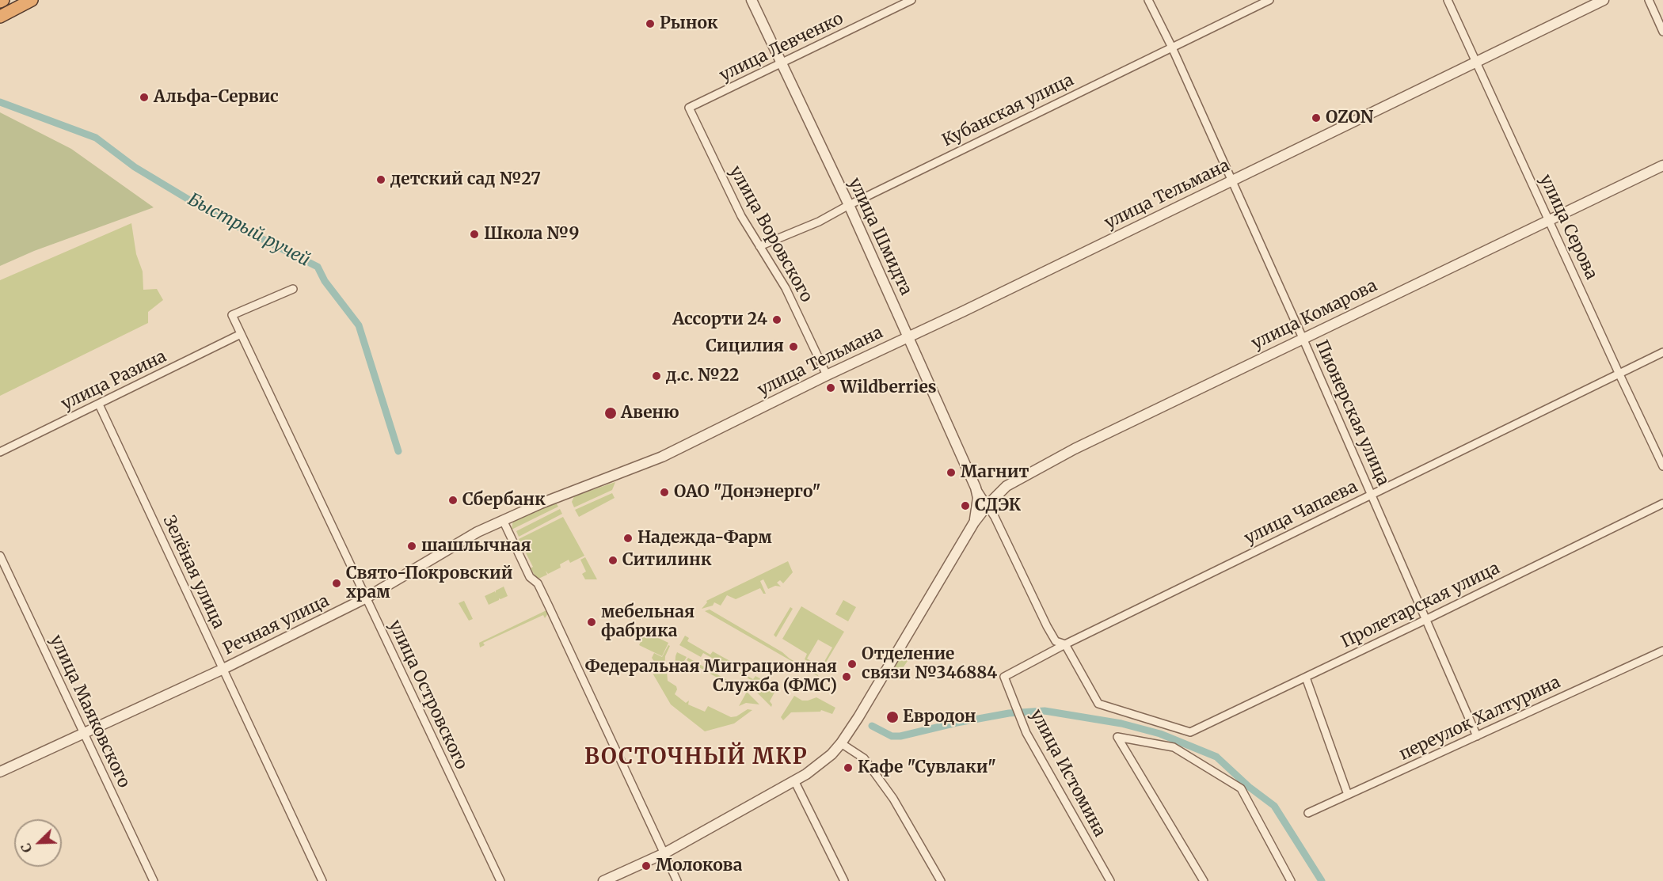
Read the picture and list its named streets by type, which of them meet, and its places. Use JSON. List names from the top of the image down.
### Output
{
  "streets": {
    "street": [
      "улица Левченко",
      "Кубанская улица",
      "улица Тельмана",
      "улица Серова",
      "улица Воровского",
      "улица Шмидта",
      "улица Комарова",
      "улица Разина",
      "Пионерская улица",
      "улица Чапаева",
      "Зелёная улица",
      "Пролетарская улица",
      "Речная улица",
      "улица Островского",
      "улица Маяковского",
      "переулок Халтурина",
      "улица Истомина"
    ]
  },
  "crossings": [
    ["улица Левченко", "улица Воровского"],
    ["улица Левченко", "улица Шмидта"],
    ["Кубанская улица", "улица Воровского"],
    ["Кубанская улица", "улица Шмидта"],
    ["Кубанская улица", "Пионерская улица"],
    ["улица Тельмана", "улица Серова"],
    ["улица Тельмана", "улица Воровского"],
    ["улица Тельмана", "улица Шмидта"],
    ["улица Тельмана", "Пионерская улица"],
    ["улица Тельмана", "Речная улица"],
    ["улица Серова", "улица Комарова"],
    ["улица Серова", "улица Чапаева"],
    ["улица Шмидта", "улица Комарова"],
    ["улица Шмидта", "улица Чапаева"],
    ["улица Шмидта", "Пролетарская улица"],
    ["улица Комарова", "Пионерская улица"],
    ["улица Разина", "Зелёная улица"],
    ["улица Разина", "улица Островского"],
    ["Пионерская улица", "улица Чапаева"],
    ["Пионерская улица", "Пролетарская улица"],
    ["Пионерская улица", "переулок Халтурина"],
    ["улица Чапаева", "улица Истомина"],
    ["Зелёная улица", "Речная улица"],
    ["Речная улица", "улица Островского"],
    ["Речная улица", "улица Маяковского"]
  ],
  "districts": ["ВОСТОЧНЫЙ МКР"],
  "water": ["Быстрый ручей"],
  "places": [
    "Рынок",
    "Альфа-Сервис",
    "OZON",
    "детский сад №27",
    "Школа №9",
    "Ассорти 24",
    "Сицилия",
    "д.с. №22",
    "Wildberries",
    "Авеню",
    "Магнит",
    "ОАО \"Донэнерго\"",
    "Сбербанк",
    "СДЭК",
    "Надежда-Фарм",
    "шашлычная",
    "Ситилинк",
    "Свято-Покровский храм",
    "мебельная фабрика",
    "Отделение связи №346884",
    "Федеральная Миграционная Служба (ФМС)",
    "Евродон",
    "Кафе \"Сувлаки\"",
    "Молокова"
  ],
  "north": "bottom left"
}
